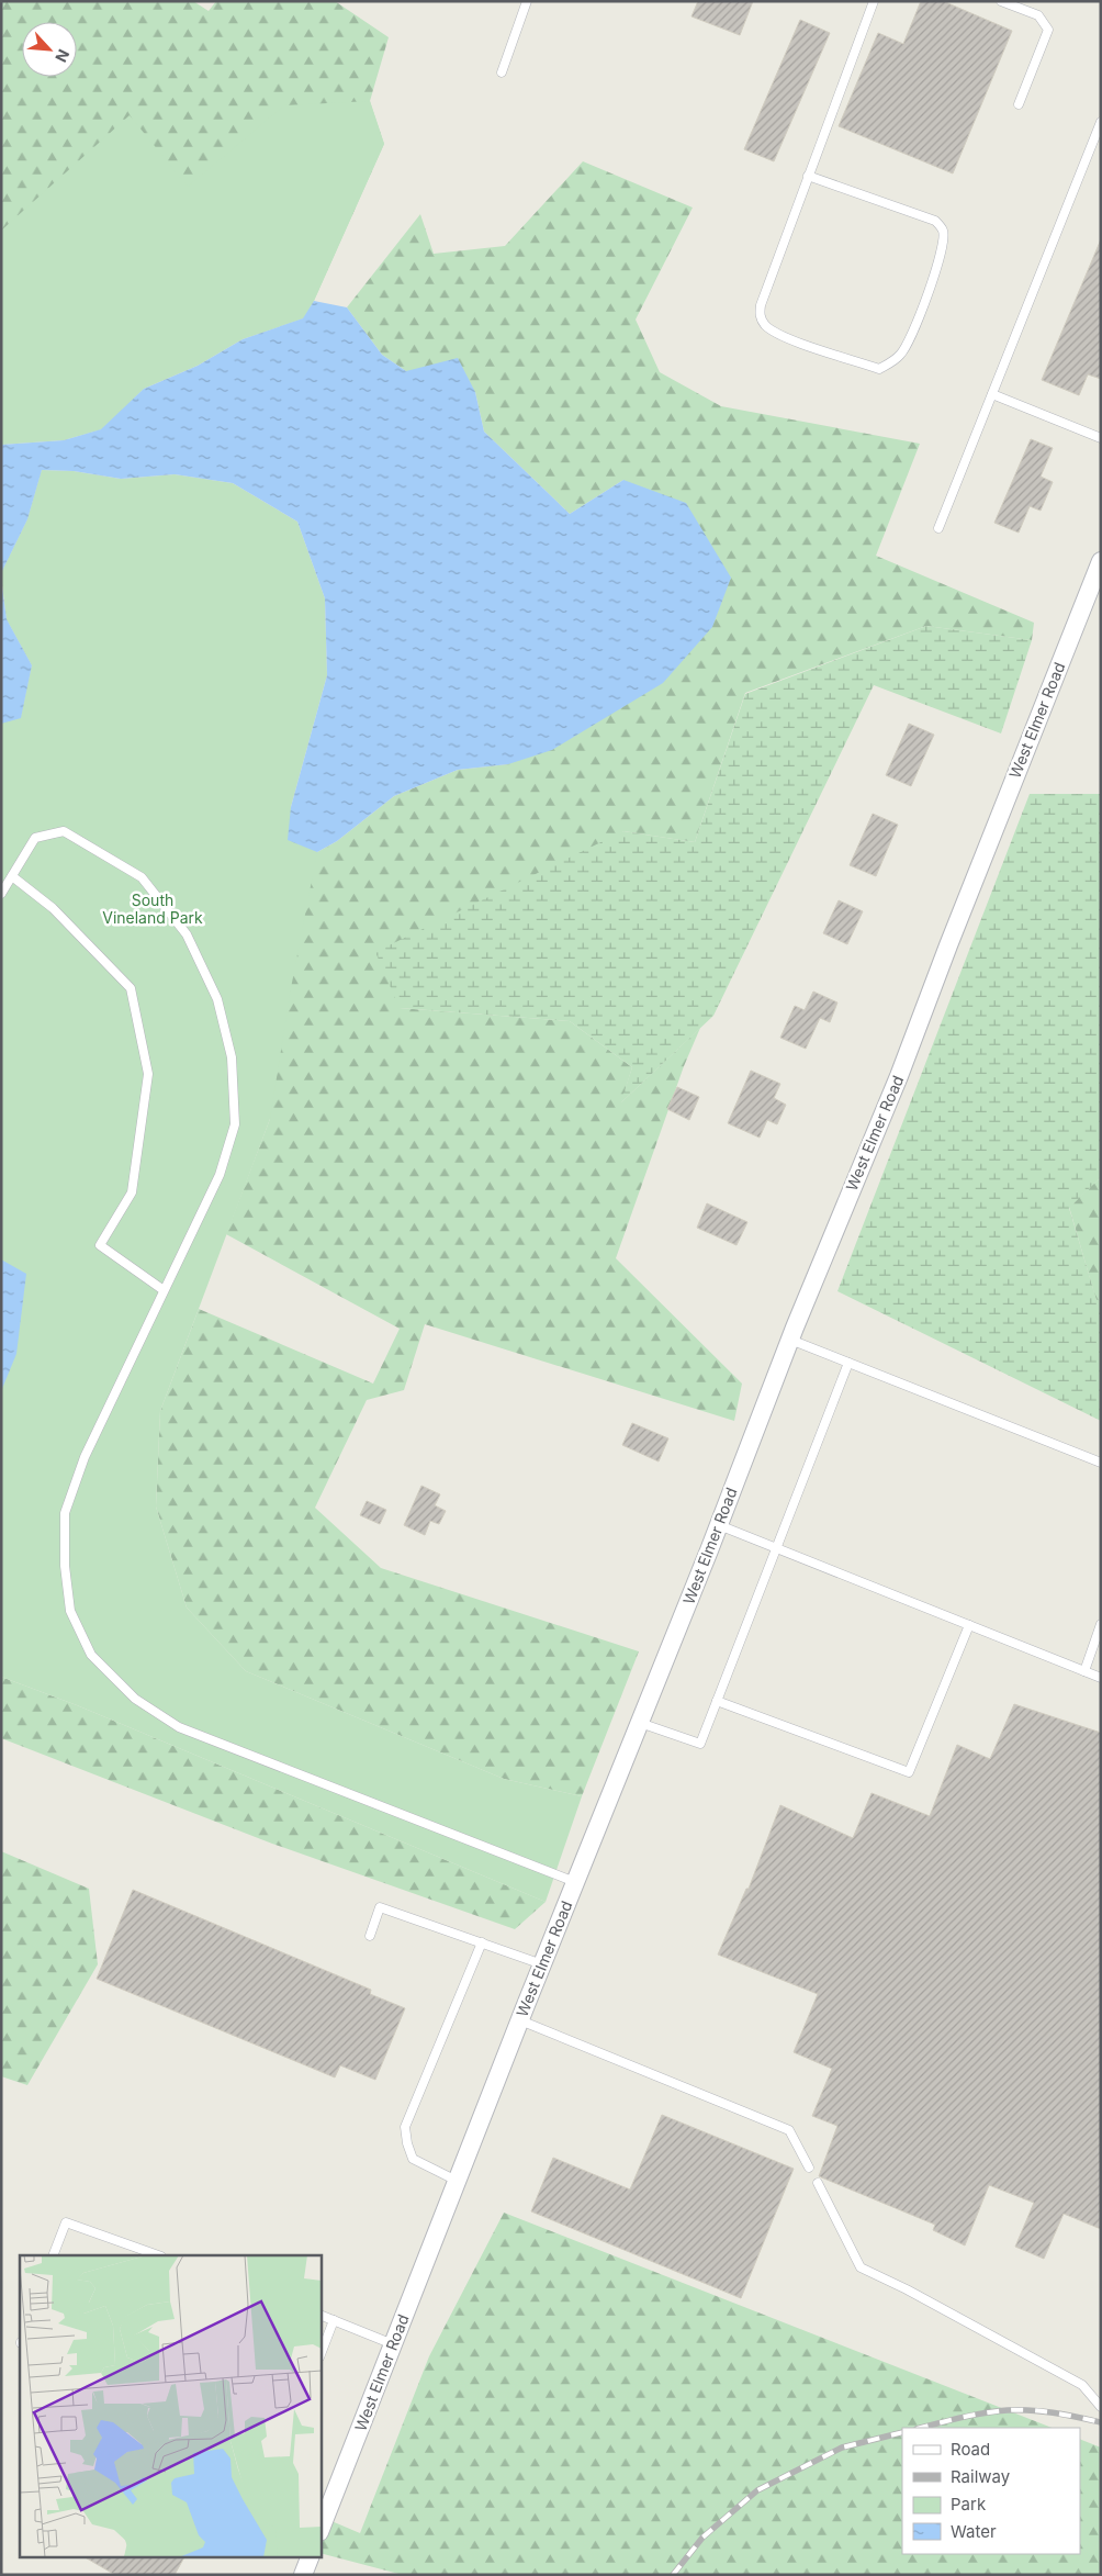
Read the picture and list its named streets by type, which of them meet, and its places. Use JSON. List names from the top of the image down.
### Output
{
  "streets": {
    "street": ["West Elmer Road"]
  },
  "parks": ["South Vineland Park"],
  "legend": [
    "Road",
    "Railway",
    "Park",
    "Water"
  ],
  "north": "bottom right"
}
